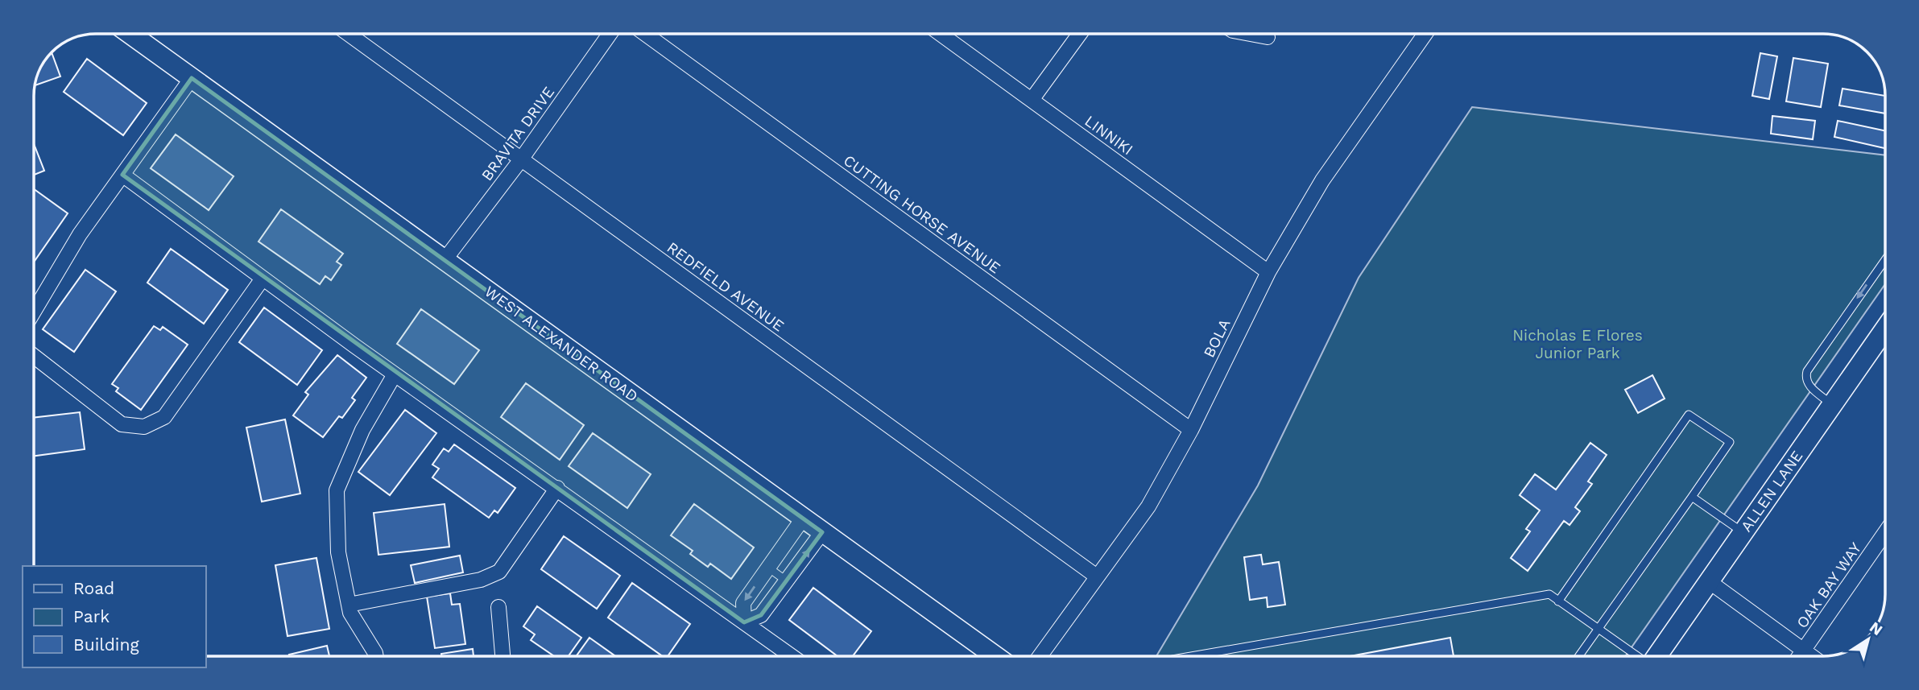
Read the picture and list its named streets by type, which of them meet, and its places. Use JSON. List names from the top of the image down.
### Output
{
  "streets": {
    "main road": ["WEST ALEXANDER ROAD", "ALLEN LANE"],
    "street": [
      "BRAVITA DRIVE",
      "LINNIKI",
      "CUTTING HORSE AVENUE",
      "REDFIELD AVENUE",
      "BOLA",
      "OAK BAY WAY"
    ]
  },
  "crossings": [
    ["BRAVITA DRIVE", "REDFIELD AVENUE"],
    ["BRAVITA DRIVE", "WEST ALEXANDER ROAD"],
    ["LINNIKI", "BOLA"],
    ["CUTTING HORSE AVENUE", "BOLA"],
    ["REDFIELD AVENUE", "BOLA"]
  ],
  "parks": ["Nicholas E Flores Junior Park"],
  "legend": ["Road", "Park", "Building"],
  "north": "top right"
}
